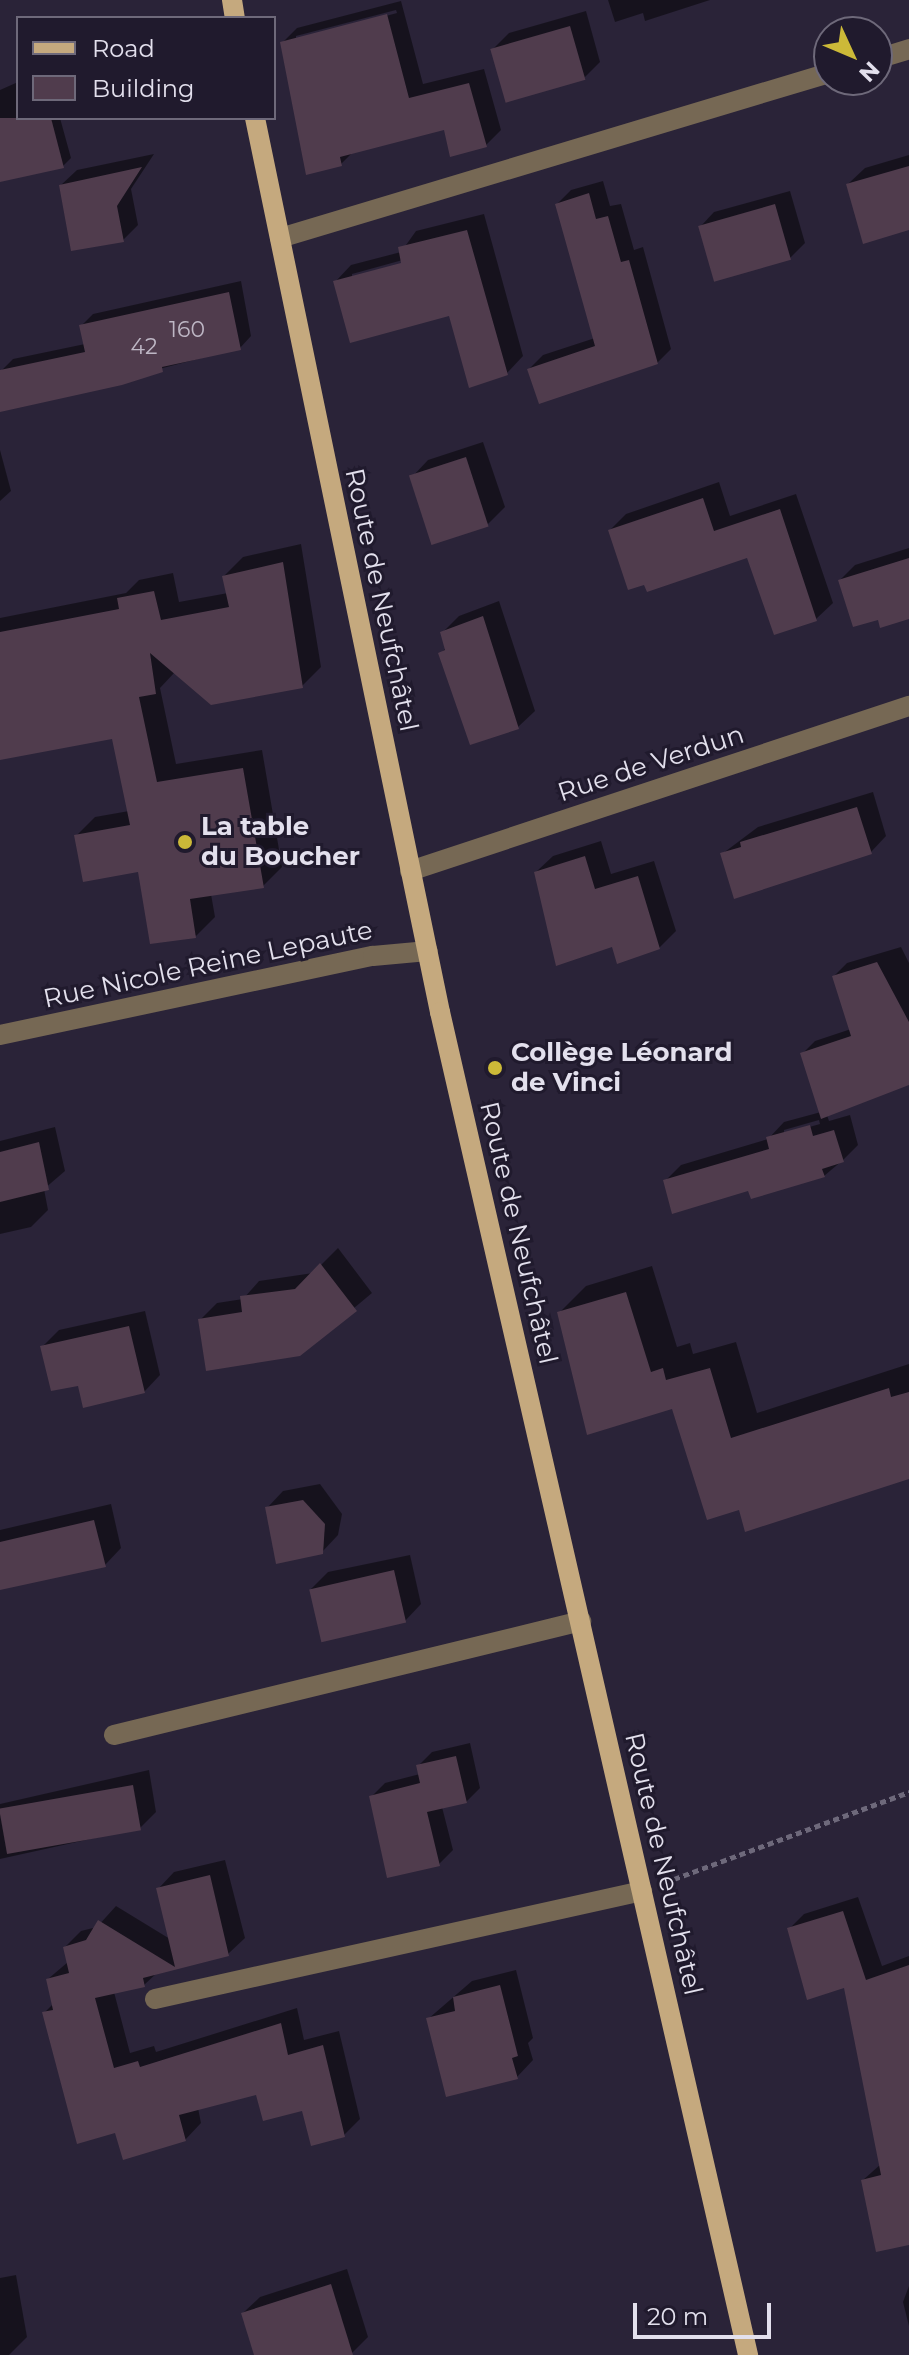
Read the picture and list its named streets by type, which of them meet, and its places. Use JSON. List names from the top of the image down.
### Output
{
  "streets": {
    "main road": ["Route de Neufchâtel"],
    "street": ["Rue de Verdun", "Rue Nicole Reine Lepaute"]
  },
  "crossings": [
    ["Route de Neufchâtel", "Rue de Verdun"],
    ["Route de Neufchâtel", "Rue Nicole Reine Lepaute"]
  ],
  "places": ["La table du Boucher", "Collège Léonard de Vinci"],
  "house_numbers": ["160", "42"],
  "legend": ["Road", "Building"],
  "scale_bar": "20 m",
  "north": "bottom right"
}
